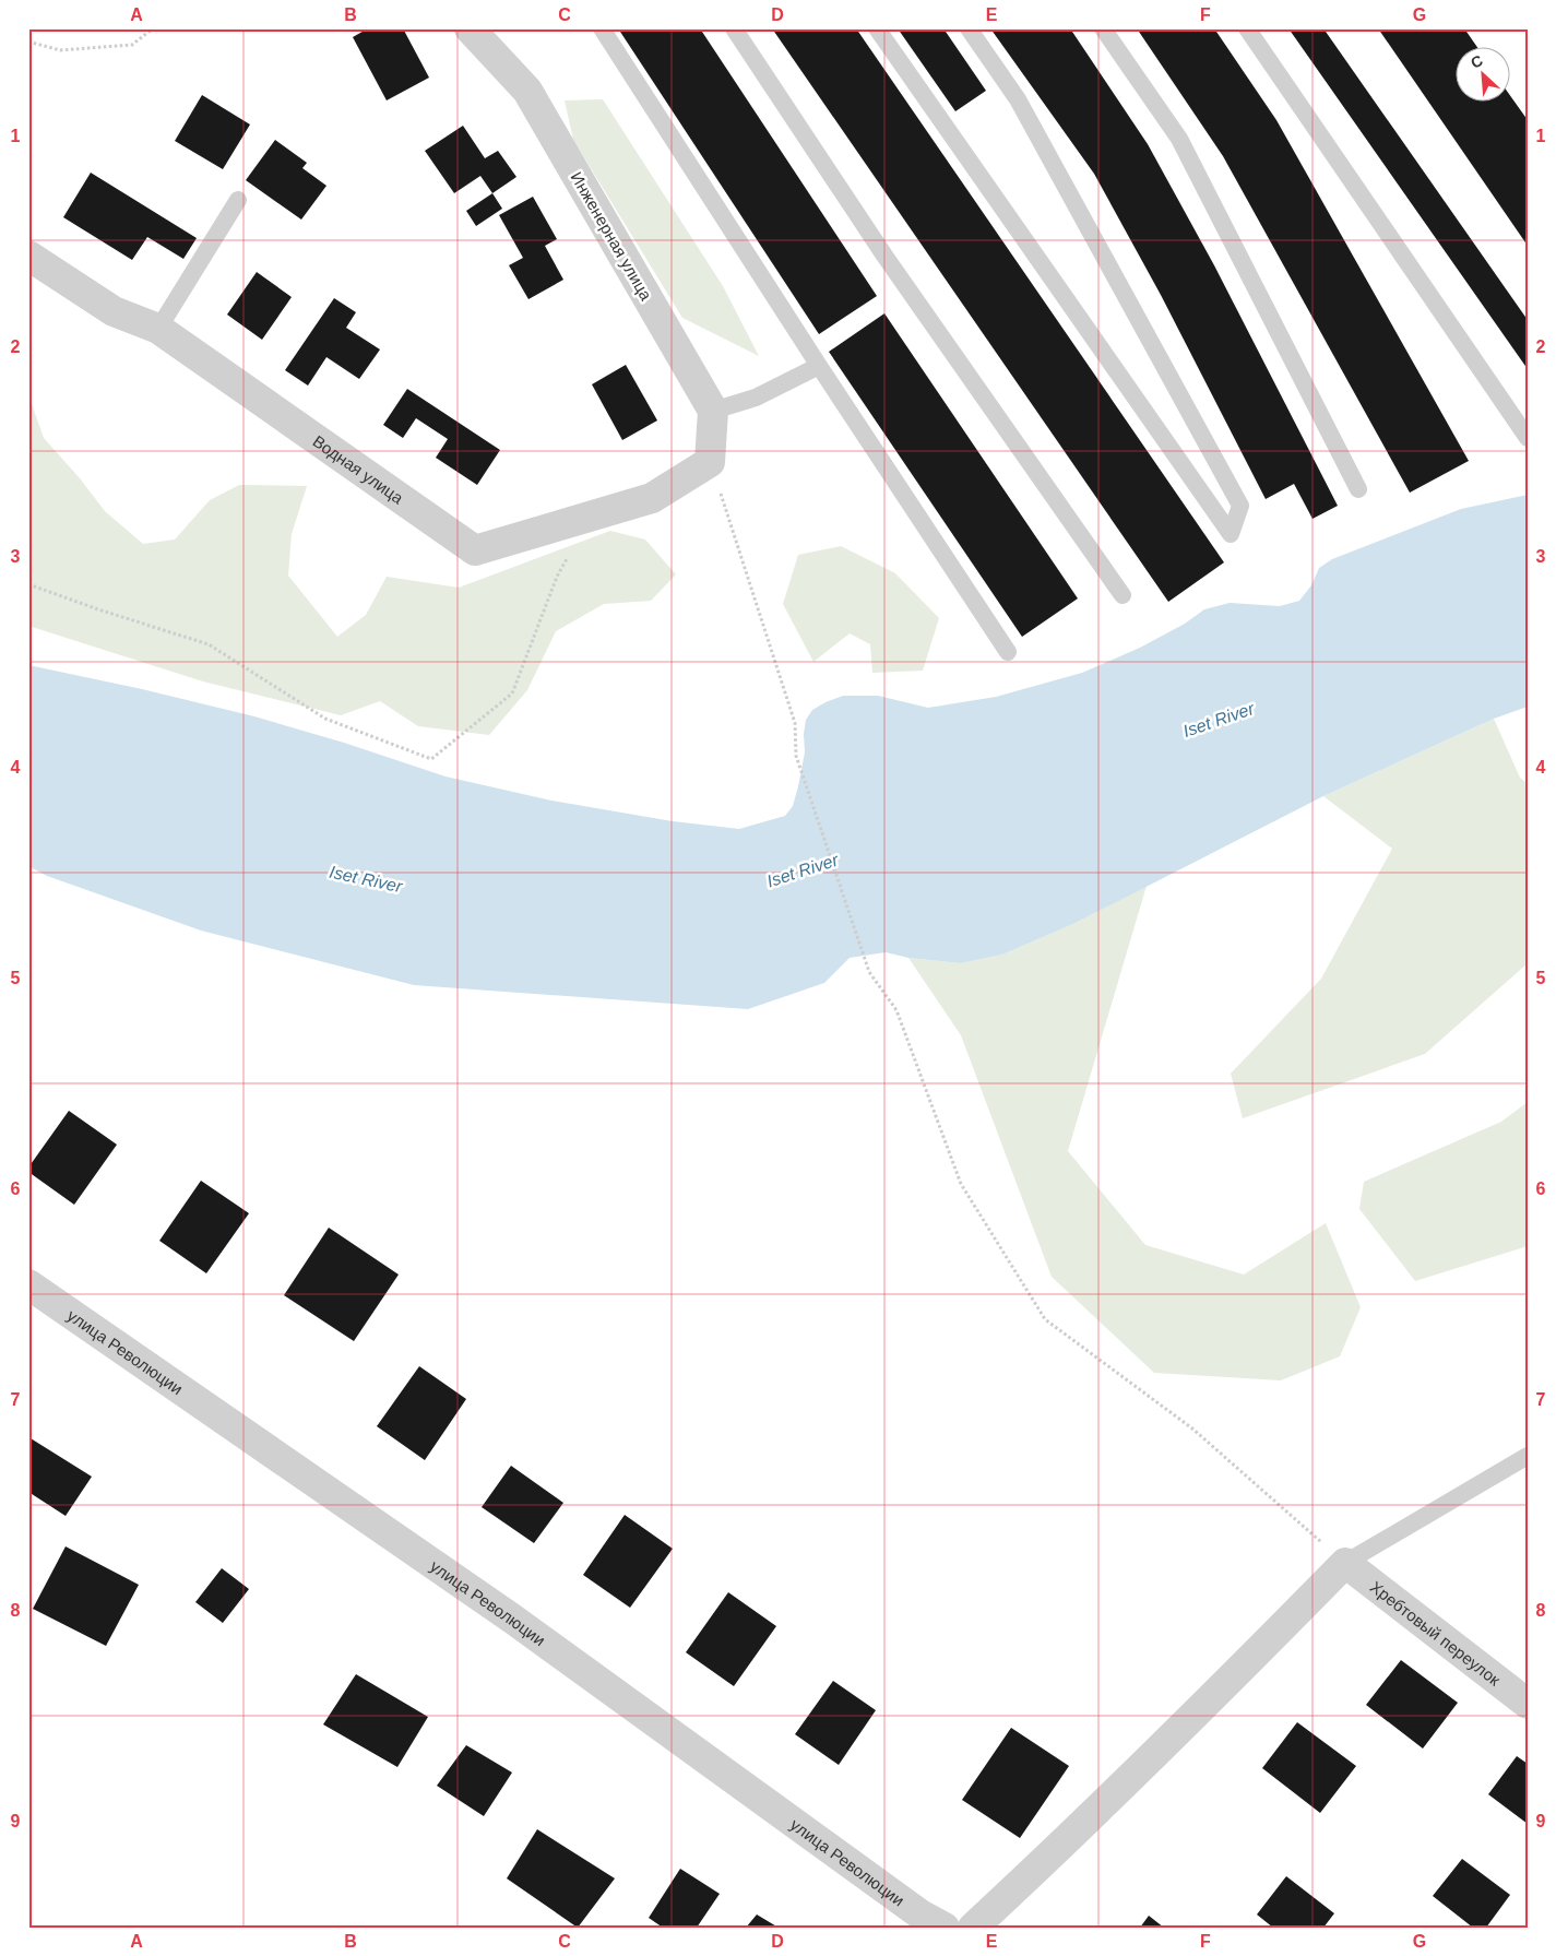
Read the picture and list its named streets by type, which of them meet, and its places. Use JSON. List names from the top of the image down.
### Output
{
  "streets": {
    "street": [
      "Инженерная улица",
      "Водная улица",
      "улица Революции",
      "Хребтовый переулок"
    ]
  },
  "water": ["Iset River"],
  "north": "top left",
  "grid": {
    "columns": [
      "A",
      "B",
      "C",
      "D",
      "E",
      "F",
      "G"
    ],
    "rows": [
      "1",
      "2",
      "3",
      "4",
      "5",
      "6",
      "7",
      "8",
      "9"
    ]
  }
}
